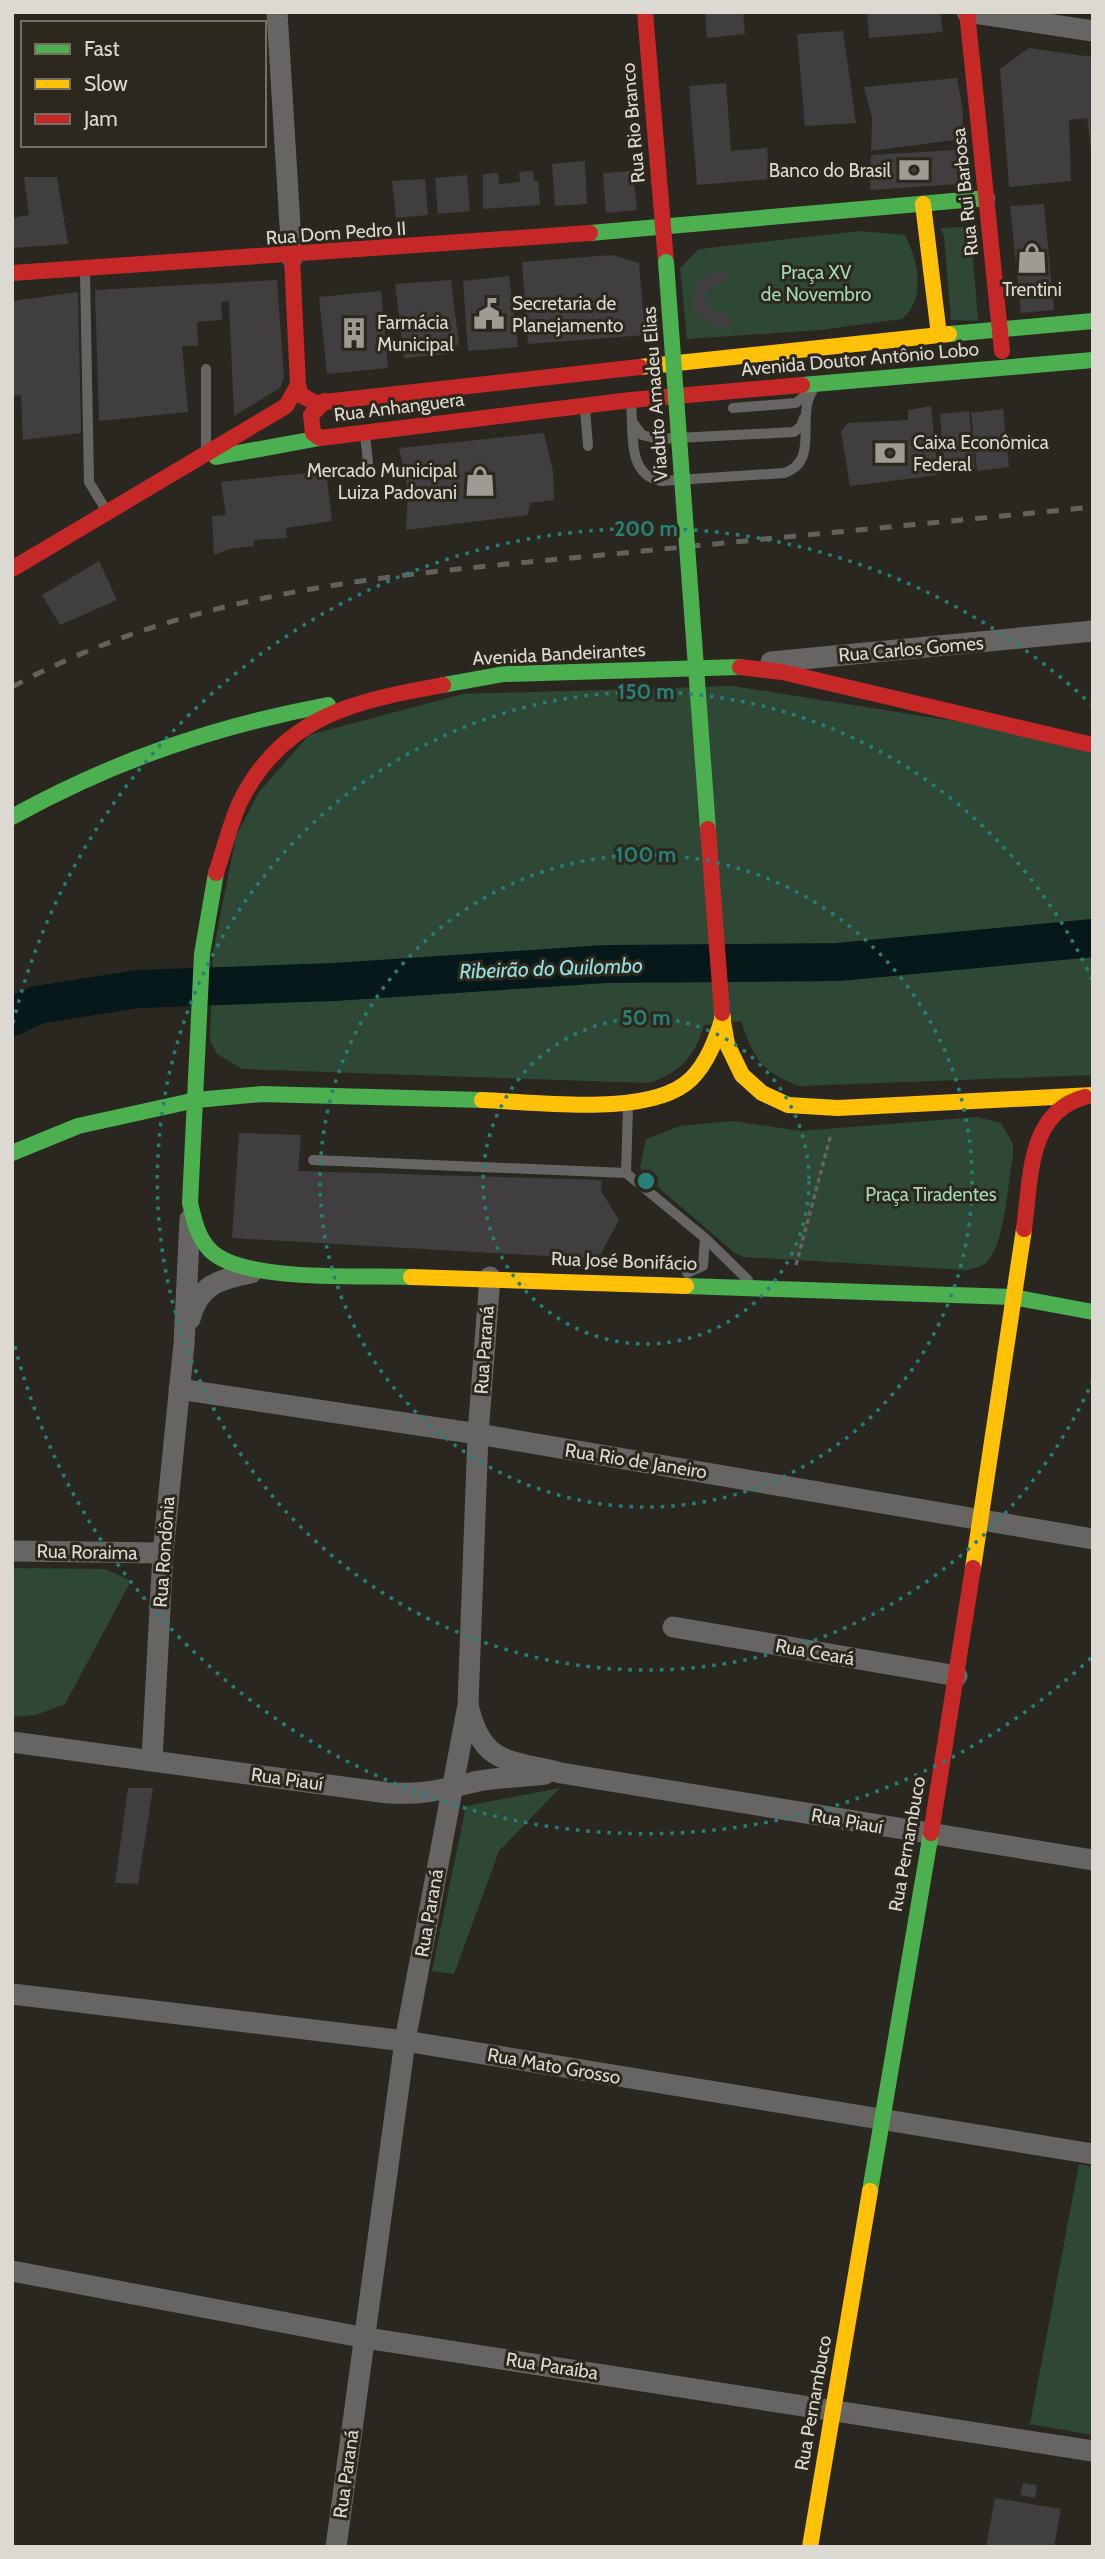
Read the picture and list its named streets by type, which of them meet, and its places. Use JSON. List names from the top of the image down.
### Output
{
  "streets": {
    "main road": [
      "Rua Rio Branco",
      "Rua Rui Barbosa",
      "Rua Dom Pedro II",
      "Avenida Doutor Antônio Lobo",
      "Viaduto Amadeu Elias",
      "Rua Anhanguera",
      "Avenida Bandeirantes",
      "Rua José Bonifácio",
      "Rua Rondônia",
      "Rua Pernambuco"
    ],
    "street": [
      "Rua Carlos Gomes",
      "Rua Paraná",
      "Rua Rio de Janeiro",
      "Rua Roraima",
      "Rua Ceará",
      "Rua Piauí",
      "Rua Mato Grosso",
      "Rua Paraíba"
    ]
  },
  "crossings": [
    ["Rua Rio Branco", "Rua Dom Pedro II"],
    ["Rua Rio Branco", "Viaduto Amadeu Elias"],
    ["Rua Rui Barbosa", "Avenida Doutor Antônio Lobo"],
    ["Rua Dom Pedro II", "Viaduto Amadeu Elias"],
    ["Avenida Doutor Antônio Lobo", "Rua Anhanguera"],
    ["Rua Carlos Gomes", "Avenida Bandeirantes"],
    ["Avenida Bandeirantes", "Rua Rondônia"],
    ["Rua José Bonifácio", "Rua Paraná"],
    ["Rua José Bonifácio", "Rua Rondônia"],
    ["Rua José Bonifácio", "Rua Pernambuco"],
    ["Rua Paraná", "Rua Rio de Janeiro"],
    ["Rua Paraná", "Rua Piauí"],
    ["Rua Paraná", "Rua Mato Grosso"],
    ["Rua Paraná", "Rua Paraíba"],
    ["Rua Rio de Janeiro", "Rua Rondônia"],
    ["Rua Rio de Janeiro", "Rua Pernambuco"],
    ["Rua Roraima", "Rua Rondônia"],
    ["Rua Rondônia", "Rua Piauí"],
    ["Rua Ceará", "Rua Pernambuco"],
    ["Rua Piauí", "Rua Pernambuco"],
    ["Rua Pernambuco", "Rua Mato Grosso"],
    ["Rua Pernambuco", "Rua Paraíba"]
  ],
  "water": ["Ribeirão do Quilombo"],
  "parks": ["Praça XV de Novembro", "Praça Tiradentes"],
  "places": {
    "bank": ["Banco do Brasil", "Caixa Econômica Federal"],
    "shop": ["Trentini", "Mercado Municipal Luiza Padovani"],
    "public building": ["Secretaria de Planejamento"],
    "building": ["Farmácia Municipal"]
  },
  "legend": ["Fast", "Slow", "Jam"],
  "rings": [
    "200 m",
    "150 m",
    "100 m",
    "50 m"
  ]
}
